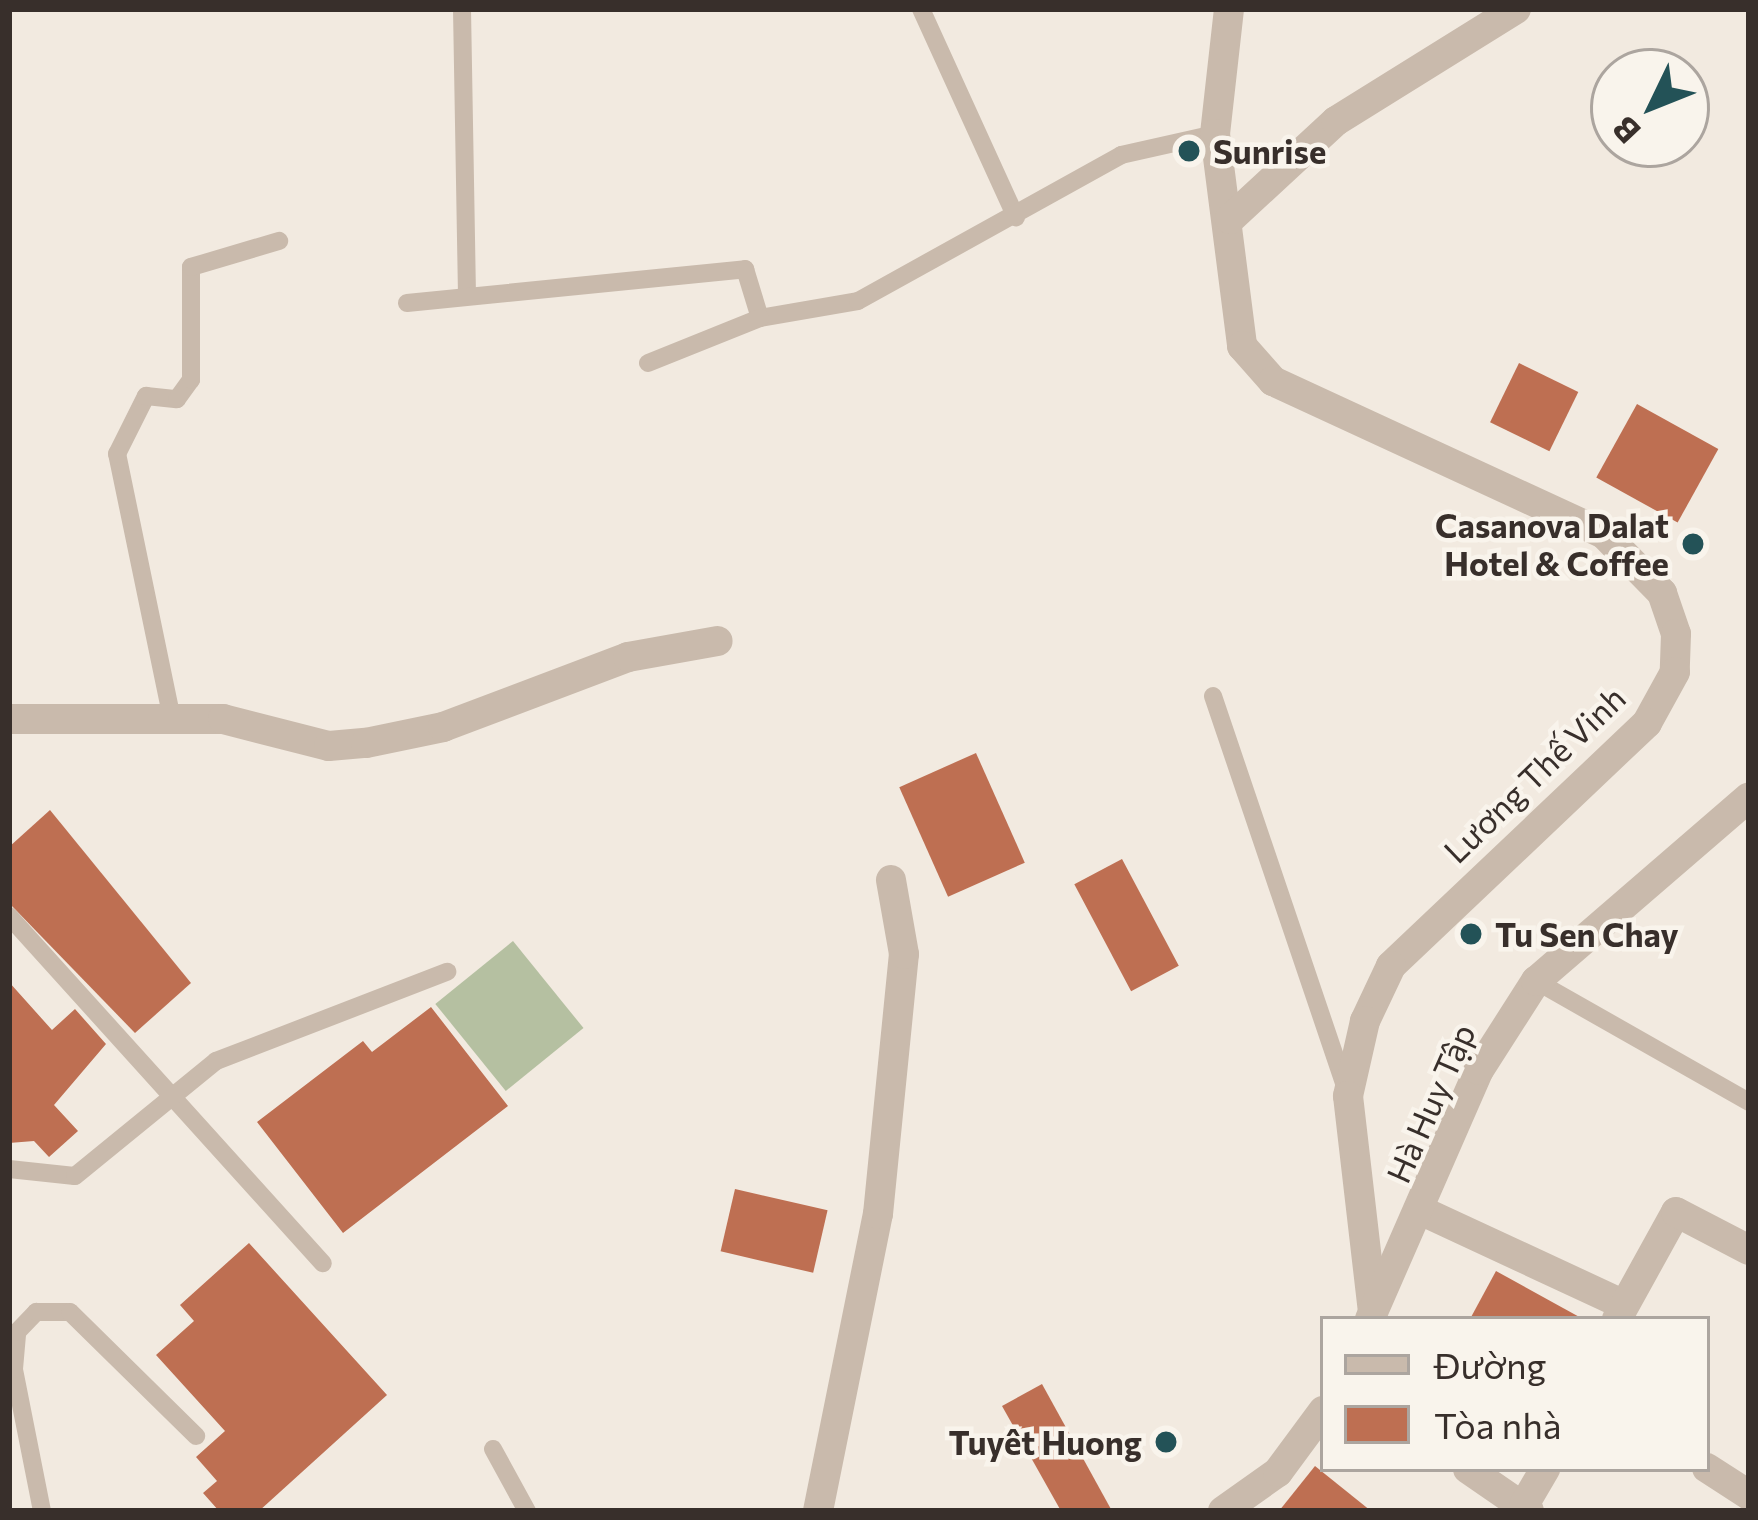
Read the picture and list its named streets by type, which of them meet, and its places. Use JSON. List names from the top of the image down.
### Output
{
  "streets": {
    "street": ["Lương Thế Vinh", "Hà Huy Tập"]
  },
  "crossings": [
    ["Lương Thế Vinh", "Hà Huy Tập"]
  ],
  "places": [
    "Sunrise",
    "Casanova Dalat Hotel & Coffee",
    "Tu Sen Chay",
    "Tuyêt Huong"
  ],
  "legend": ["Đường", "Tòa nhà"],
  "north": "bottom left"
}
